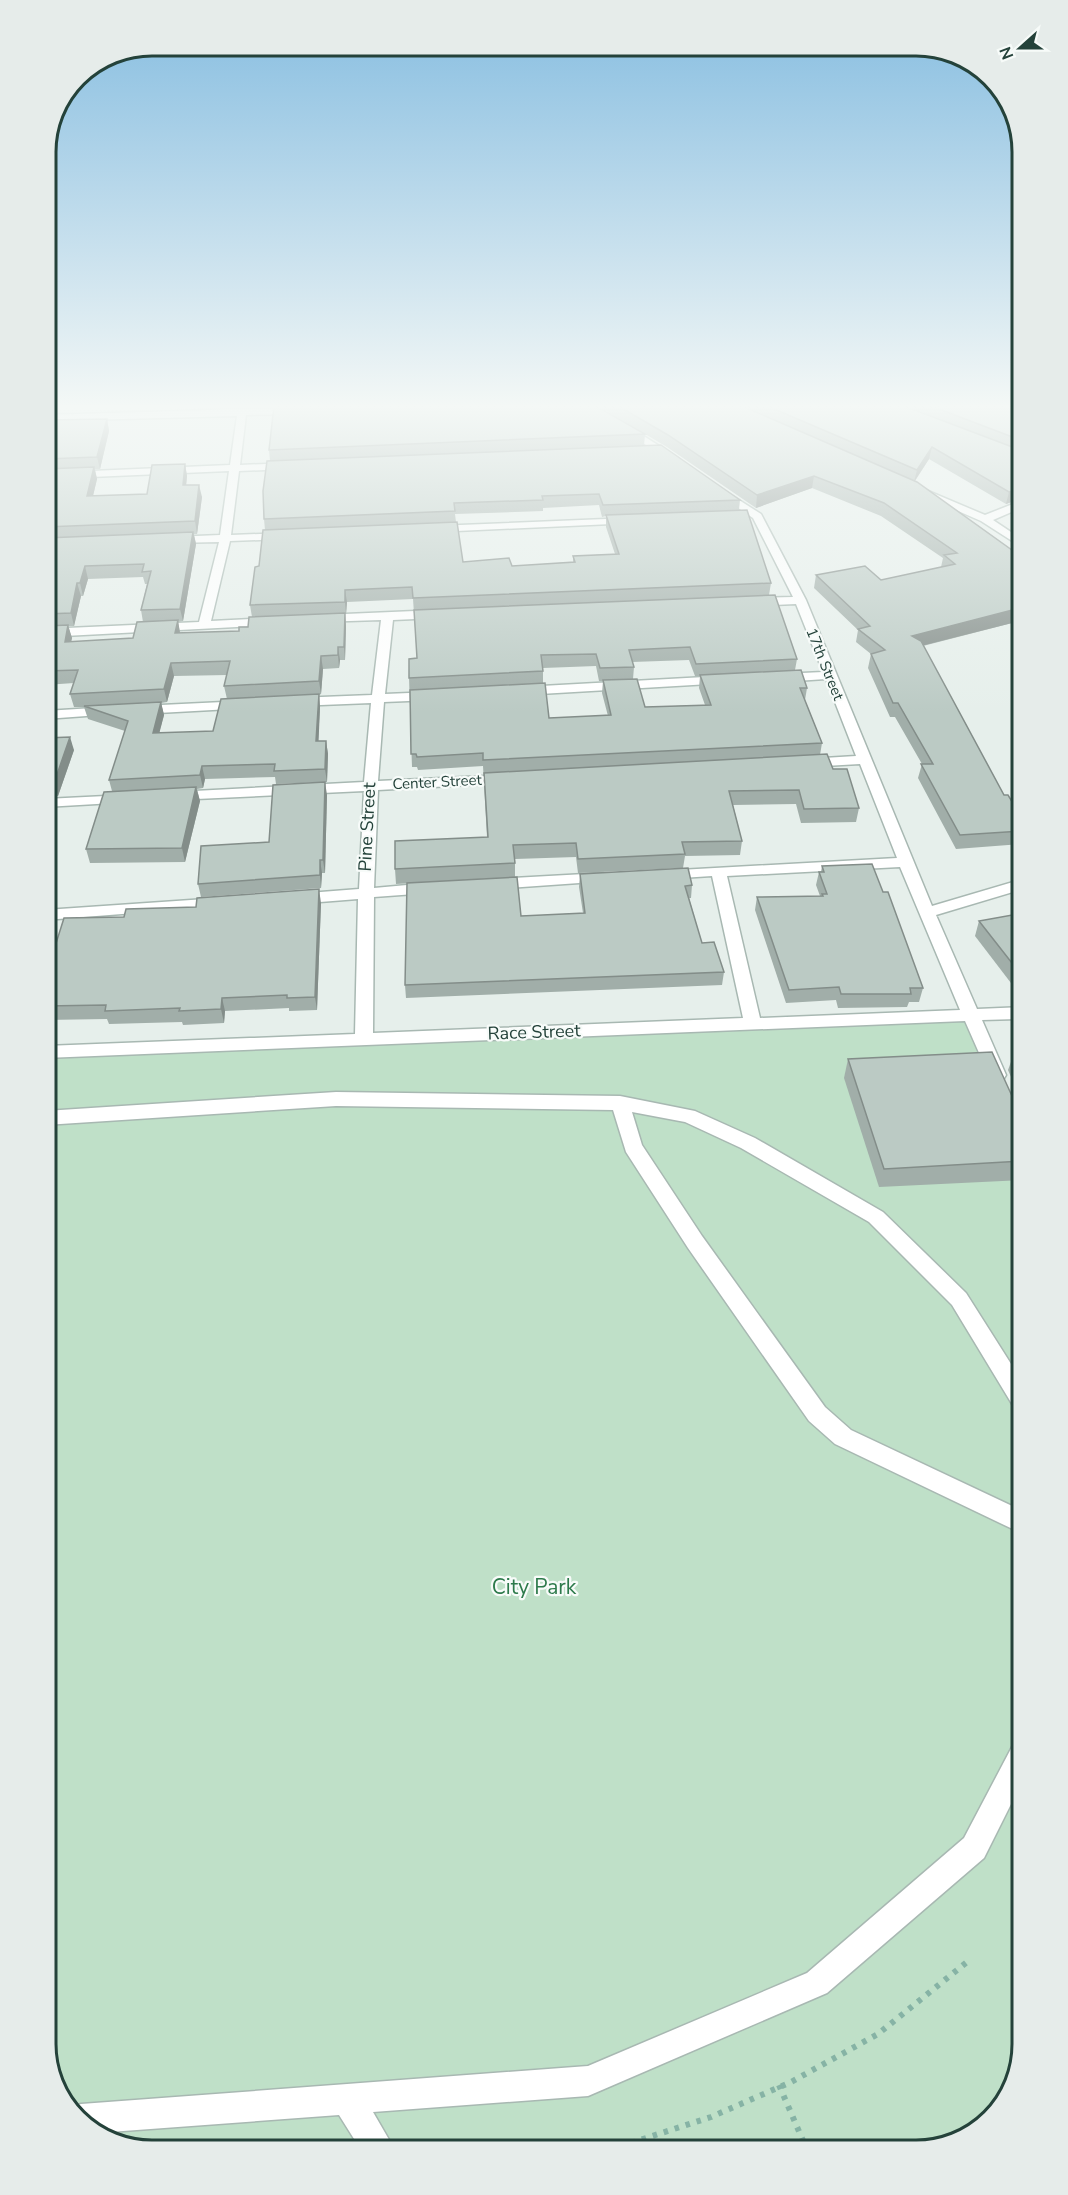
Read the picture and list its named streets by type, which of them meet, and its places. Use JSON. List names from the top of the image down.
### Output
{
  "streets": {
    "street": [
      "17th Street",
      "Center Street",
      "Pine Street",
      "Race Street"
    ]
  },
  "crossings": [
    ["17th Street", "Race Street"],
    ["Center Street", "Pine Street"],
    ["Pine Street", "Race Street"]
  ],
  "parks": ["City Park"],
  "north": "left"
}
